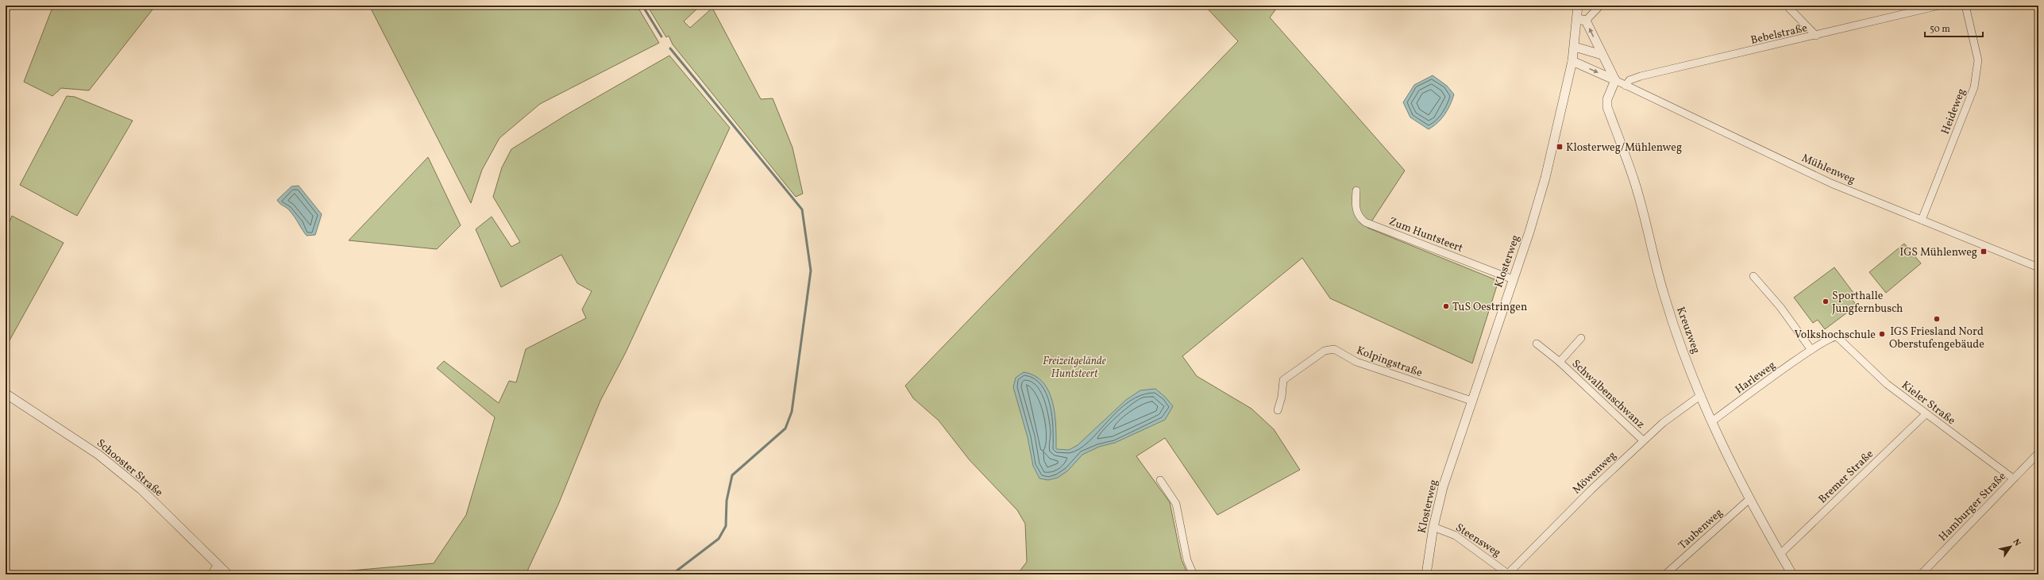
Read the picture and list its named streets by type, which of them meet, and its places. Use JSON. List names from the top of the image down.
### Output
{
  "streets": {
    "street": [
      "Bebelstraße",
      "Heideweg",
      "Mühlenweg",
      "Zum Huntsteert",
      "Klosterweg",
      "Kreuzweg",
      "Kolpingstraße",
      "Harleweg",
      "Schwalbenschwanz",
      "Kieler Straße",
      "Schooster Straße",
      "Möwenweg",
      "Bremer Straße",
      "Hamburger Straße",
      "Taubenweg",
      "Steensweg"
    ]
  },
  "crossings": [
    ["Bebelstraße", "Mühlenweg"],
    ["Heideweg", "Mühlenweg"],
    ["Mühlenweg", "Klosterweg"],
    ["Mühlenweg", "Kreuzweg"],
    ["Zum Huntsteert", "Klosterweg"],
    ["Klosterweg", "Kolpingstraße"],
    ["Klosterweg", "Steensweg"],
    ["Kreuzweg", "Harleweg"],
    ["Kreuzweg", "Möwenweg"],
    ["Kreuzweg", "Bremer Straße"],
    ["Kreuzweg", "Taubenweg"],
    ["Harleweg", "Kieler Straße"],
    ["Schwalbenschwanz", "Möwenweg"],
    ["Kieler Straße", "Bremer Straße"],
    ["Kieler Straße", "Hamburger Straße"],
    ["Möwenweg", "Steensweg"]
  ],
  "parks": ["Freizeitgelände Huntsteert"],
  "places": {
    "transit": ["Klosterweg/Mühlenweg", "IGS Mühlenweg"],
    "other": [
      "Sporthalle Jungfernbusch",
      "TuS Oestringen",
      "IGS Friesland Nord Oberstufengebäude",
      "Volkshochschule"
    ]
  },
  "scale_bar": "50 m",
  "north": "top right"
}
